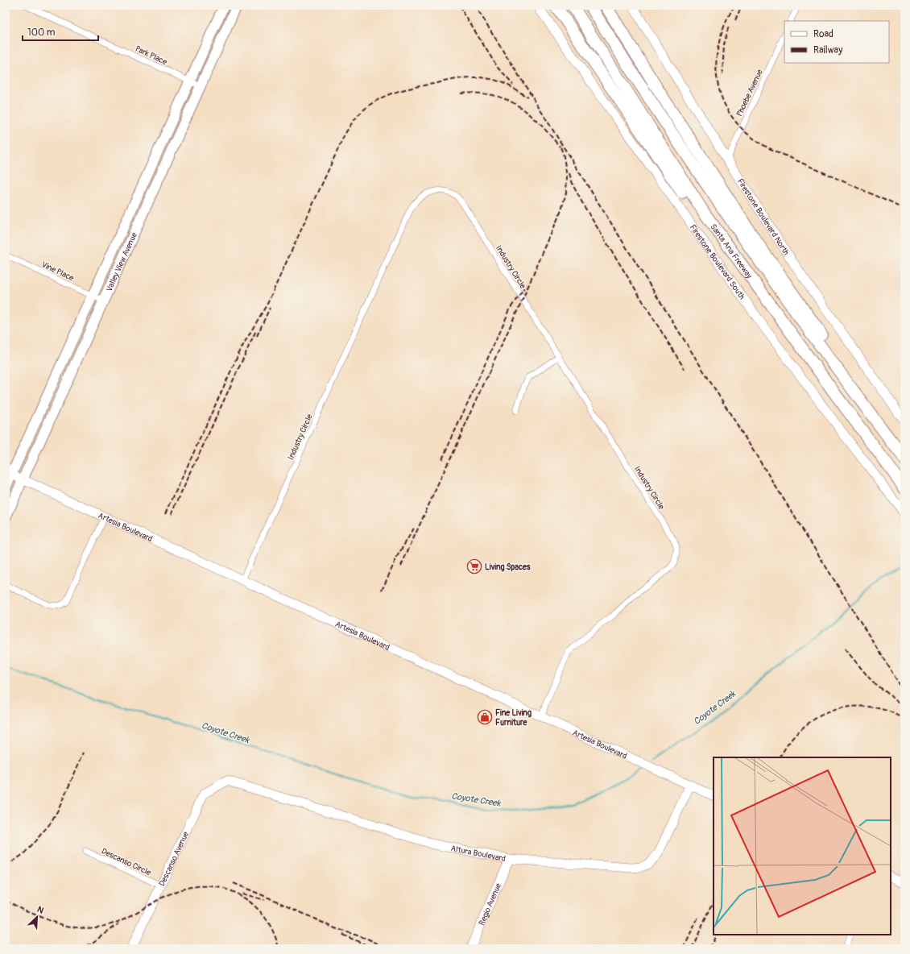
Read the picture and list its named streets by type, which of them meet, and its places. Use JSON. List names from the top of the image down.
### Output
{
  "streets": {
    "highway": ["Santa Ana Freeway"],
    "main road": ["Valley View Avenue"],
    "street": [
      "Park Place",
      "Phoebe Avenue",
      "Firestone Boulevard North",
      "Firestone Boulevard South",
      "Industry Circle",
      "Vine Place",
      "Artesia Boulevard",
      "Altura Boulevard",
      "Descanso Avenue",
      "Descanso Circle",
      "Regio Avenue"
    ]
  },
  "crossings": [
    ["Park Place", "Valley View Avenue"],
    ["Phoebe Avenue", "Firestone Boulevard North"],
    ["Valley View Avenue", "Vine Place"],
    ["Valley View Avenue", "Artesia Boulevard"],
    ["Industry Circle", "Artesia Boulevard"],
    ["Artesia Boulevard", "Altura Boulevard"],
    ["Altura Boulevard", "Descanso Avenue"],
    ["Altura Boulevard", "Regio Avenue"],
    ["Descanso Avenue", "Descanso Circle"]
  ],
  "water": ["Coyote Creek"],
  "places": {
    "supermarket": ["Living Spaces"],
    "shop": ["Fine Living Furniture"]
  },
  "legend": ["Road", "Railway"],
  "scale_bar": "100 m",
  "north": "top right"
}
